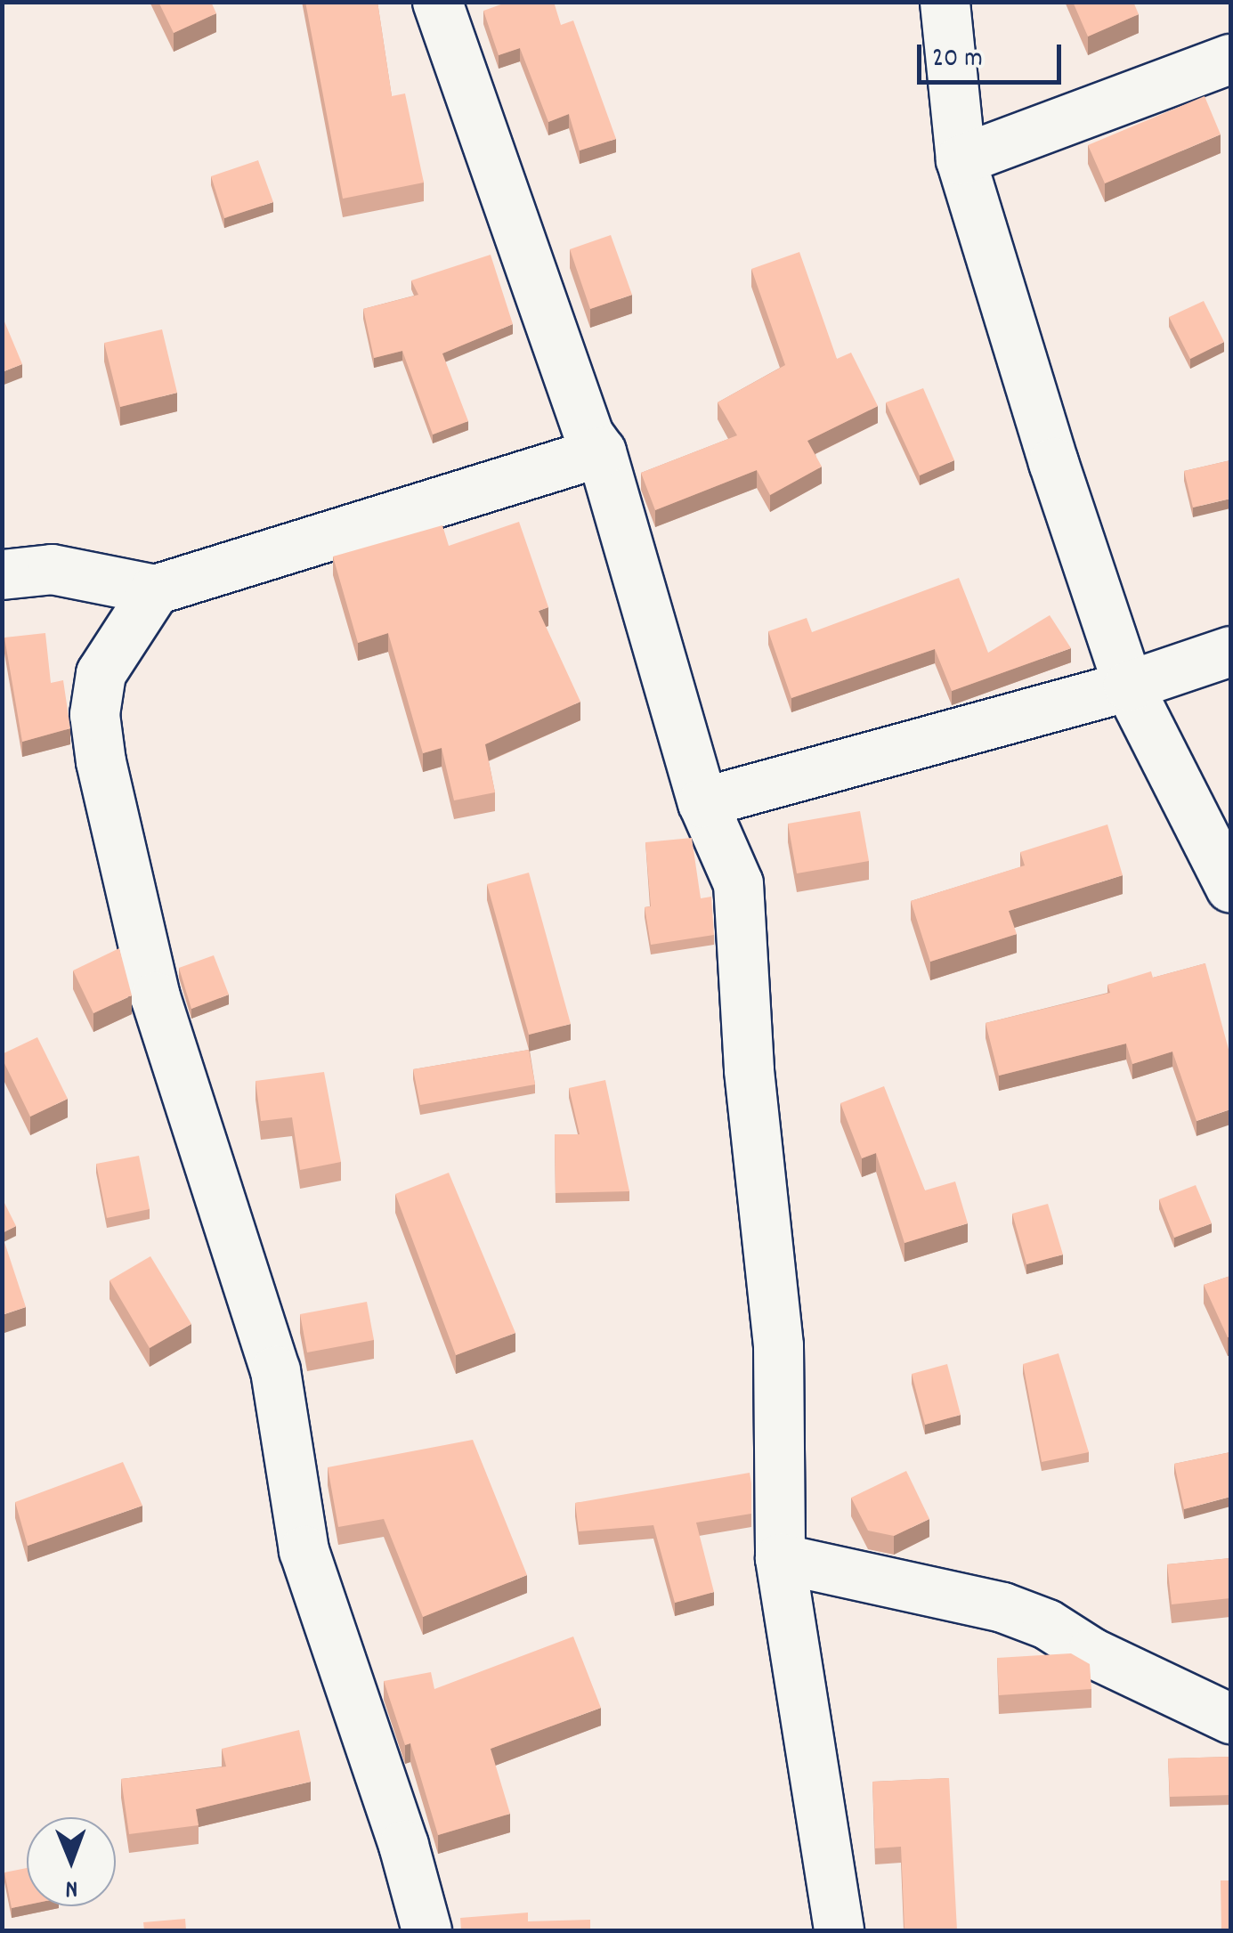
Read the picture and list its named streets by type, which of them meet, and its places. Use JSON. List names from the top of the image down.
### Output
{
  "scale_bar": "20 m",
  "north": "bottom"
}
